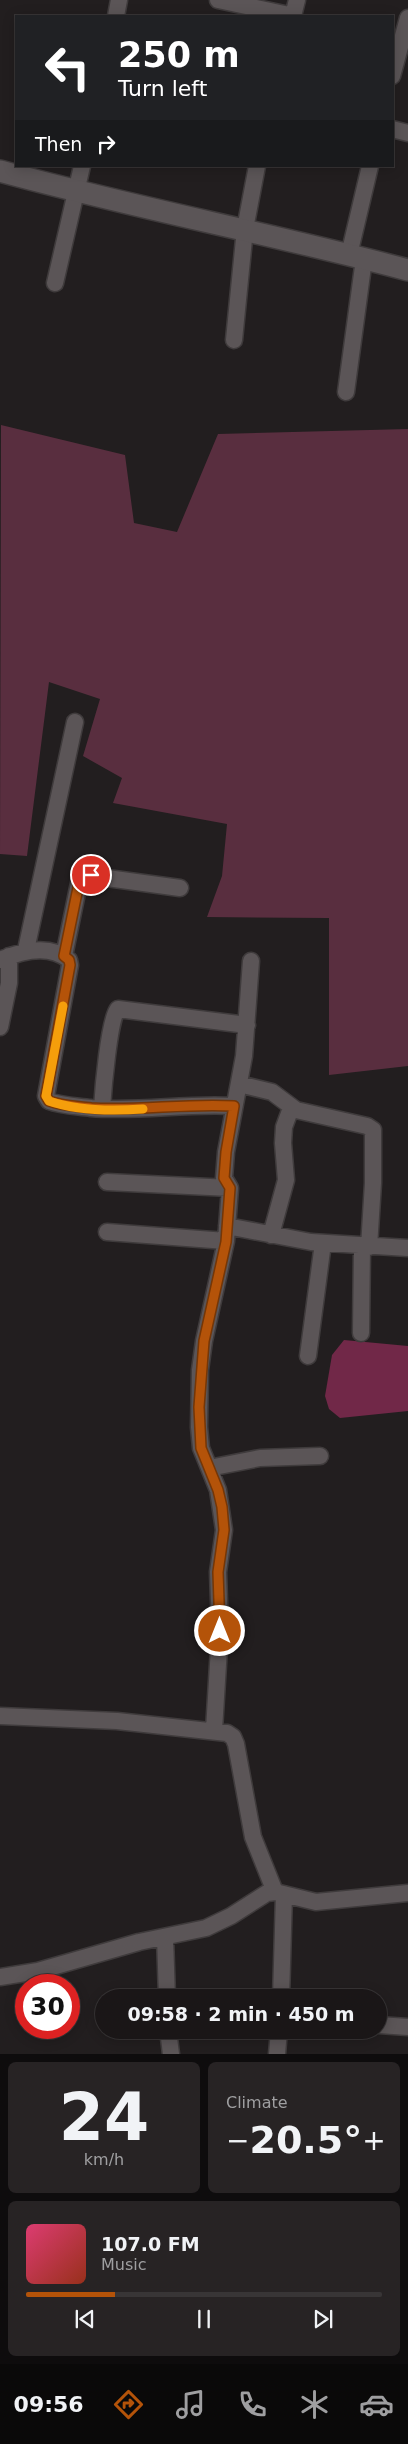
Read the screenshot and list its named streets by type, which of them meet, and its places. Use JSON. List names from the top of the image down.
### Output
{
  "page": {
    "turn": ["250 m", "Turn left"],
    "then": "Then",
    "limit": "30",
    "trip": "09:58 · 2 min · 450 m",
    "tile": [
      ["24", "km/h"],
      "Climate"
    ],
    "heat": ["−", "20.5°", "+"],
    "song": ["107.0 FM", "Music"],
    "tabs": "09:56"
  }
}
